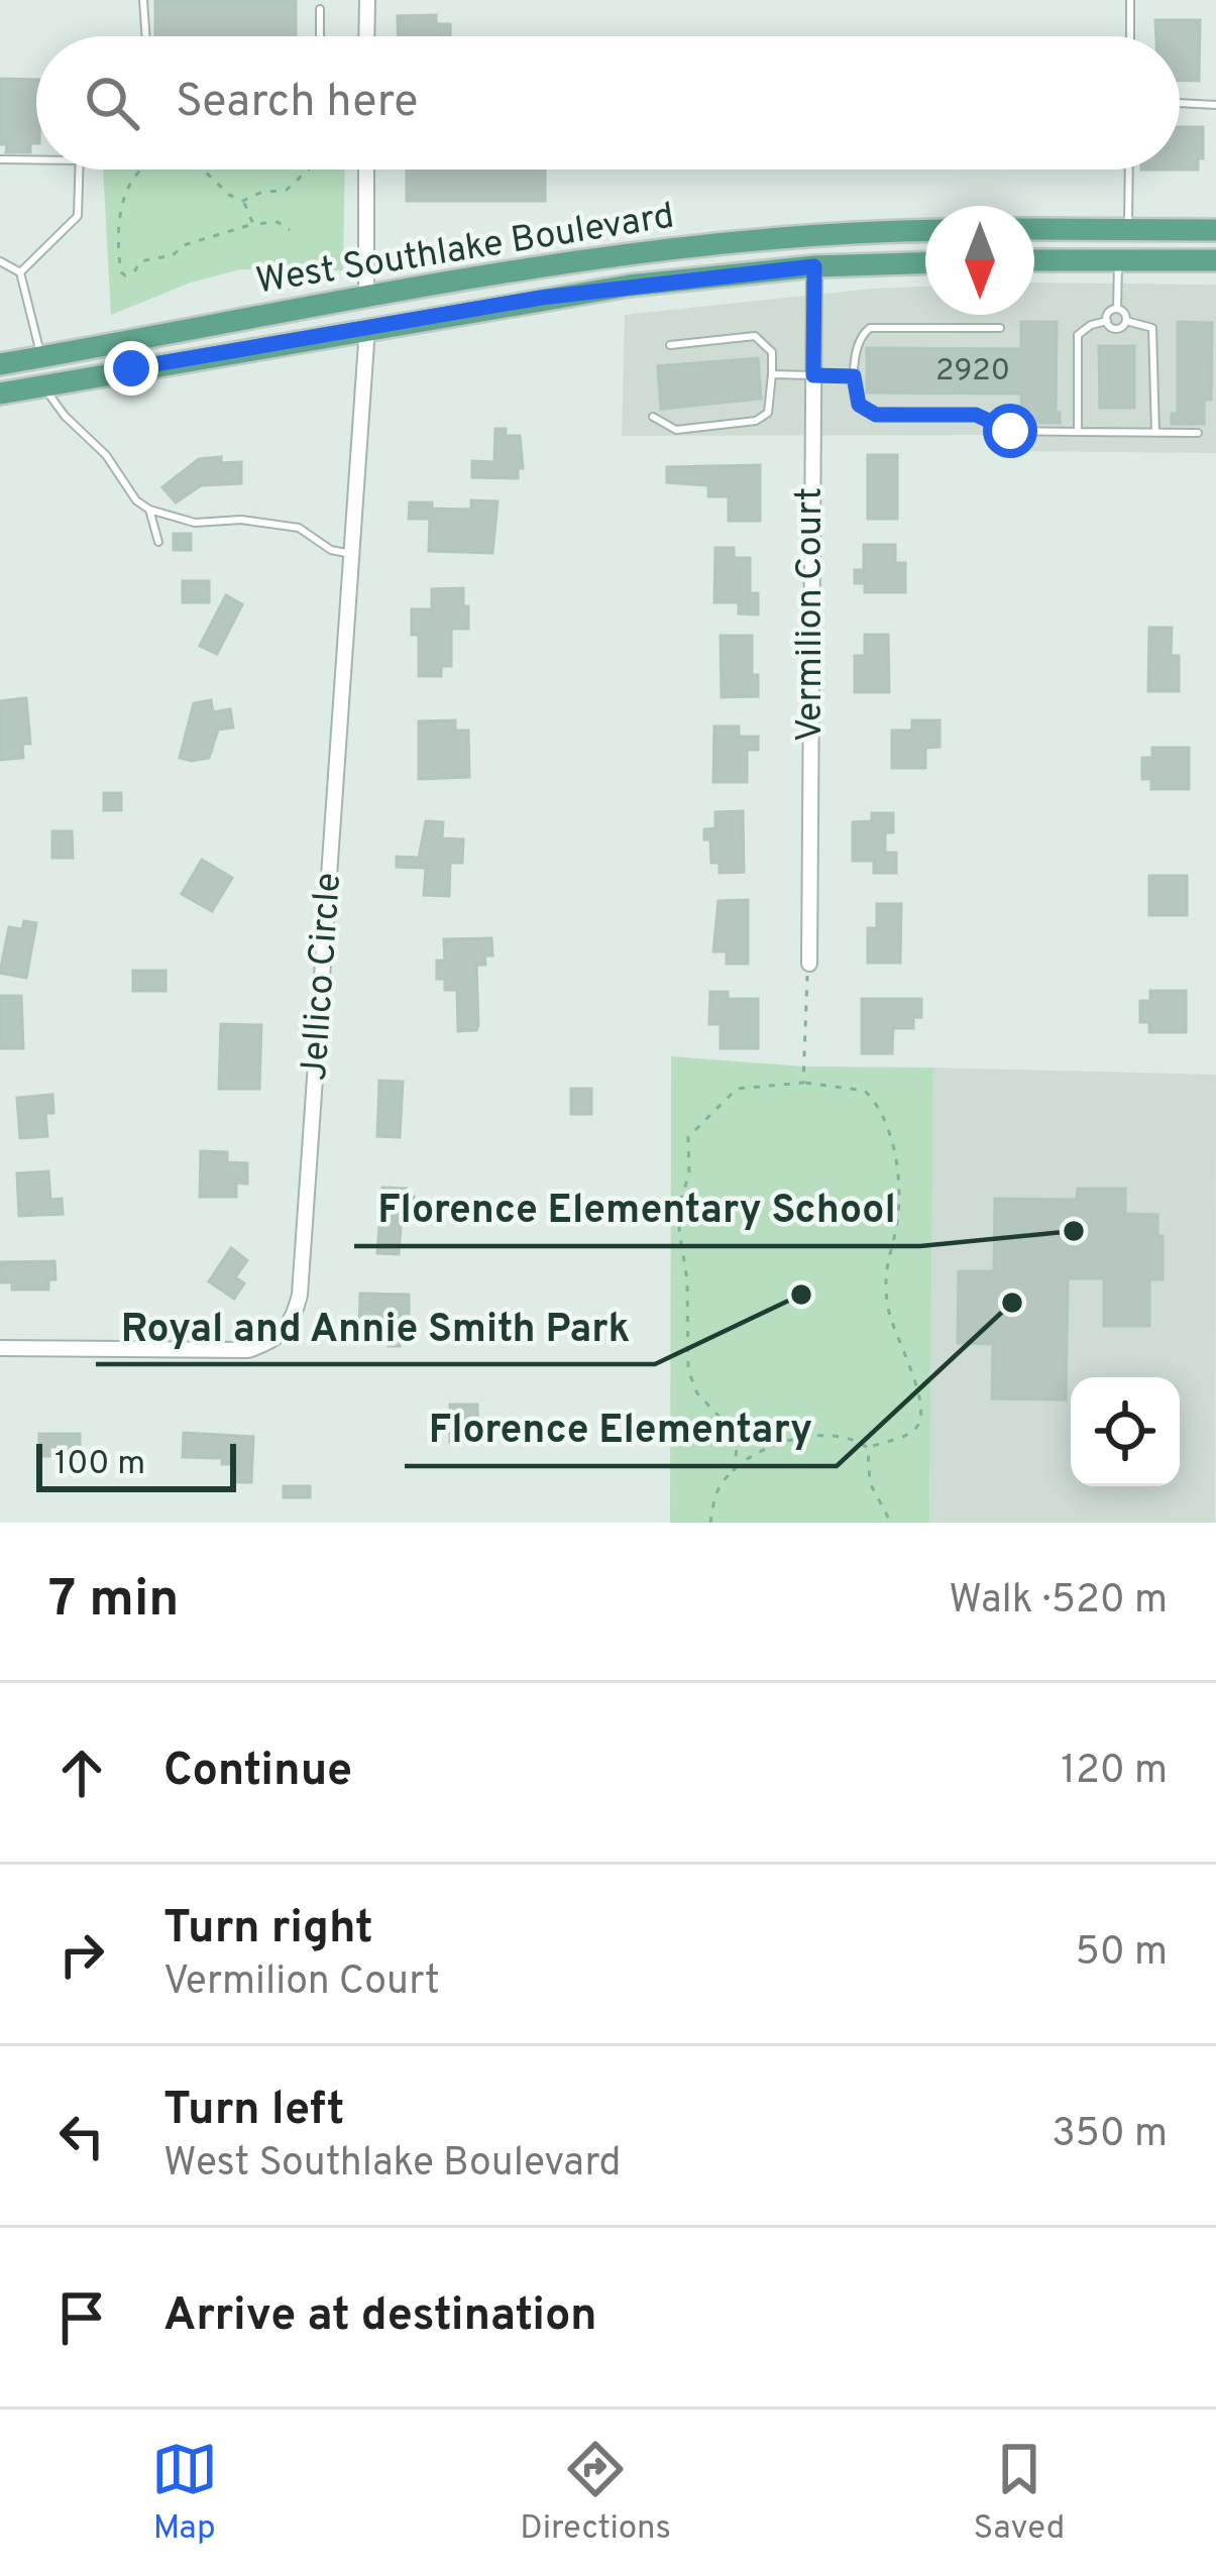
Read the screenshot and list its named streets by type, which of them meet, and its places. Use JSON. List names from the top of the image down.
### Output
{
  "streets": {
    "main road": ["West Southlake Boulevard"],
    "street": ["Vermilion Court", "Jellico Circle"]
  },
  "crossings": [
    ["West Southlake Boulevard", "Vermilion Court"],
    ["West Southlake Boulevard", "Jellico Circle"]
  ],
  "places": ["Florence Elementary School", "Royal and Annie Smith Park", "Florence Elementary"],
  "house_numbers": ["2920"],
  "scale_bar": "100 m",
  "north": "bottom",
  "page": {
    "search": "Search here",
    "scale": "100 m",
    "heading": ["7 min", "Walk · 520 m"],
    "list": [
      ["Continue", "120 m"],
      ["Turn right", "Vermilion Court", "50 m"],
      ["Turn left", "West Southlake Boulevard", "350 m"],
      "Arrive at destination"
    ],
    "nav": ["Map", "Directions", "Saved"]
  }
}
